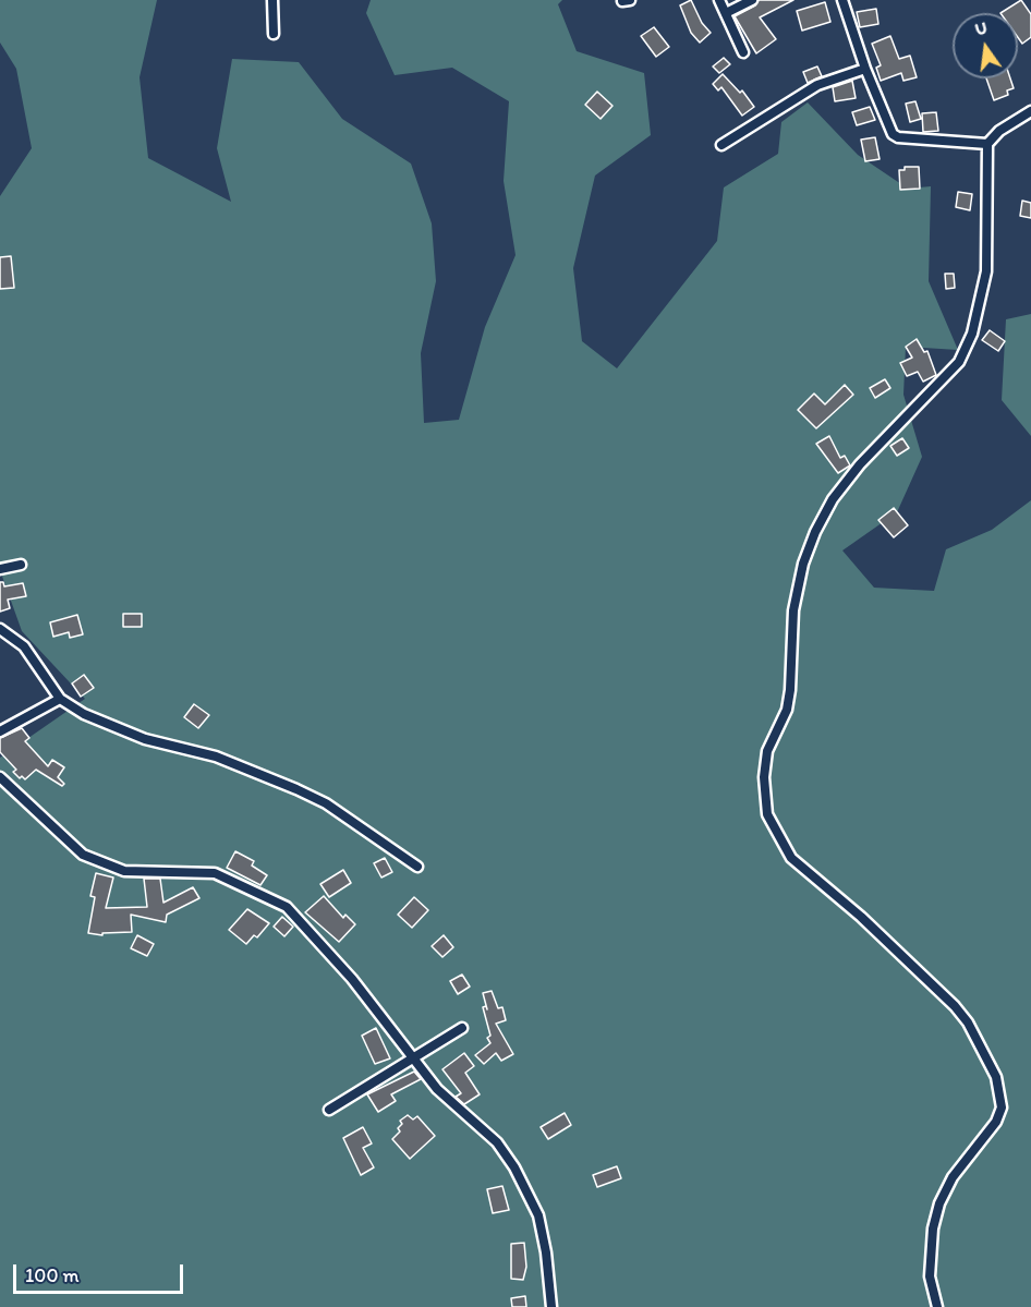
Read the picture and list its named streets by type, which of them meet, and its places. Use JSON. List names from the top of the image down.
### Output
{
  "scale_bar": "100 m",
  "north": "top"
}
